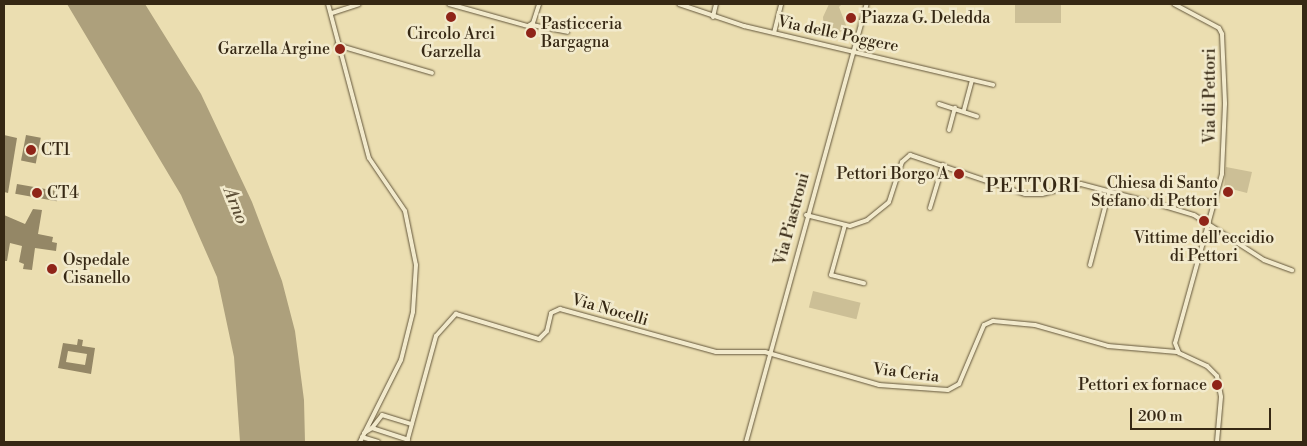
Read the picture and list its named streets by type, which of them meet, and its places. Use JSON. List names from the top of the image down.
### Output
{
  "streets": {
    "street": [
      "Via delle Poggere",
      "Via di Pettori",
      "Via Piastroni",
      "Via Nocelli",
      "Via Ceria"
    ]
  },
  "crossings": [
    ["Via delle Poggere", "Via Piastroni"],
    ["Via di Pettori", "Via Ceria"],
    ["Via Piastroni", "Via Nocelli"],
    ["Via Piastroni", "Via Ceria"],
    ["Via Nocelli", "Via Ceria"]
  ],
  "districts": ["PETTORI"],
  "water": ["Arno"],
  "places": [
    "Circolo Arci Garzella",
    "Piazza G. Deledda",
    "Pasticceria Bargagna",
    "Garzella Argine",
    "CT1",
    "Pettori Borgo A",
    "Chiesa di Santo Stefano di Pettori",
    "CT4",
    "Vittime dell'eccidio di Pettori",
    "Ospedale Cisanello",
    "Pettori ex fornace"
  ],
  "scale_bar": "200 m"
}
